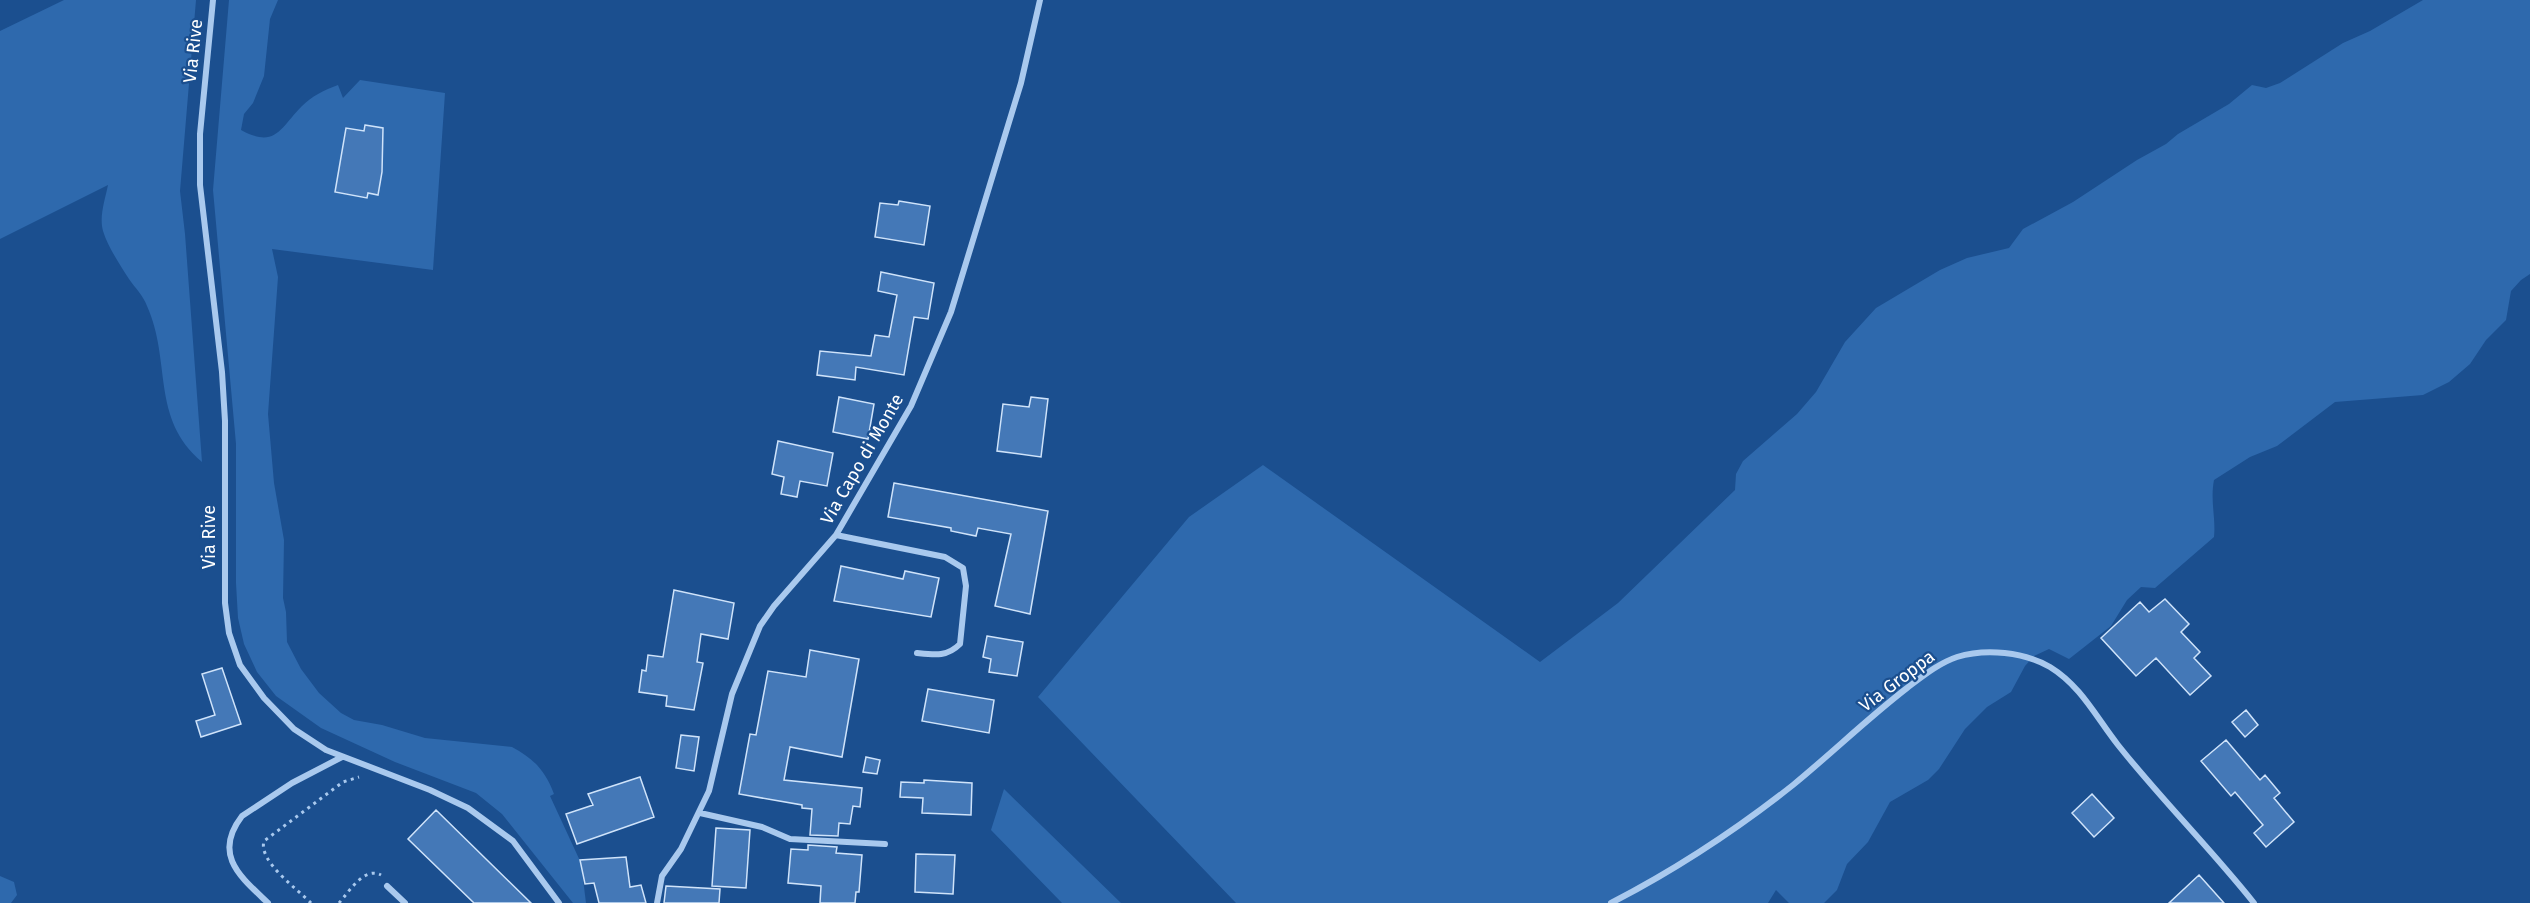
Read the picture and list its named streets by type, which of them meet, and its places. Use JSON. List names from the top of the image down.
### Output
{
  "streets": {
    "street": ["Via Rive", "Via Capo di Monte", "Via Groppa"]
  }
}
